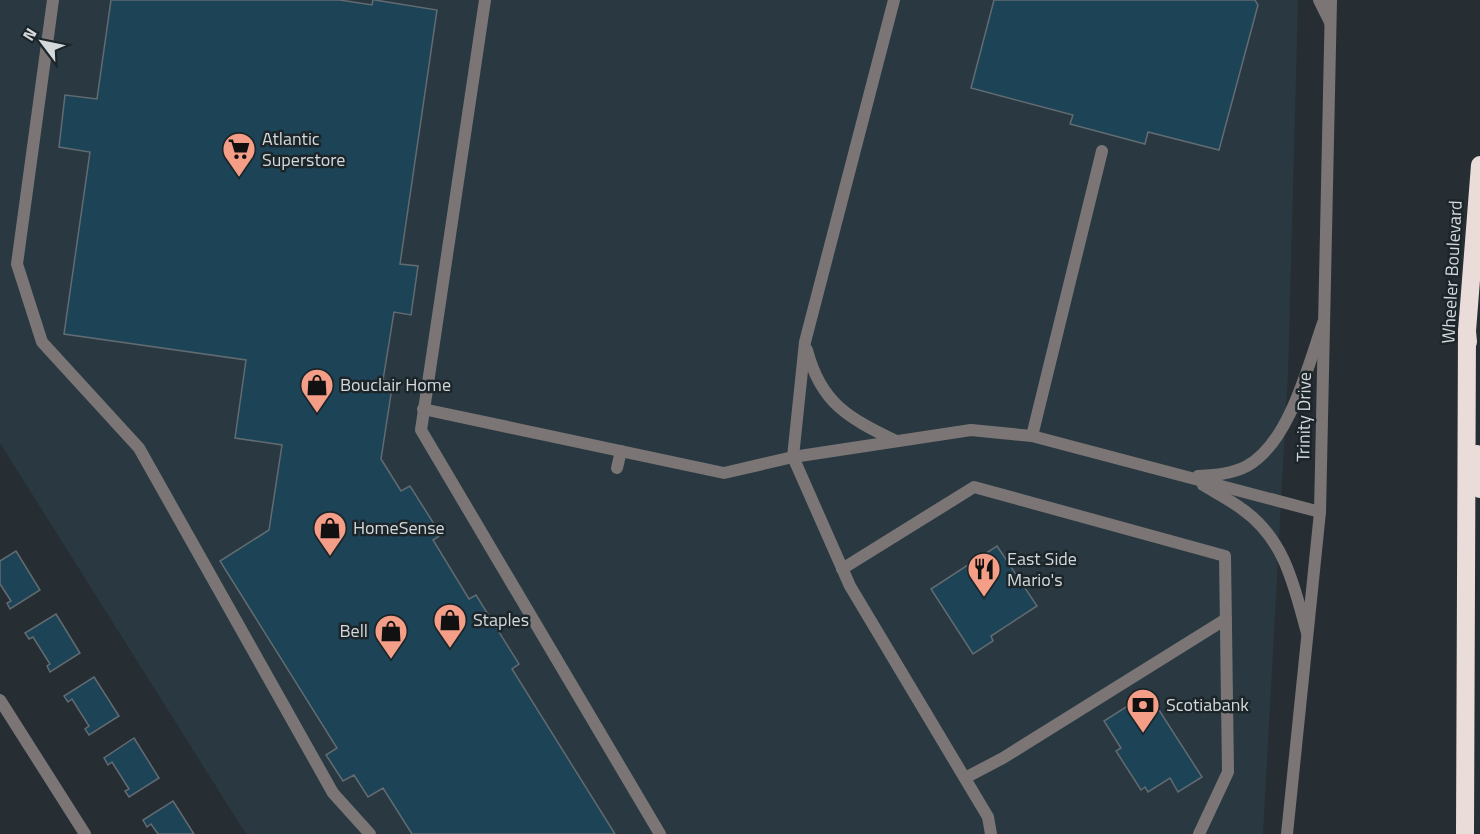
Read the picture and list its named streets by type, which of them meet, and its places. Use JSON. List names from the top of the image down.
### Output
{
  "streets": {
    "highway": ["Wheeler Boulevard"],
    "street": ["Trinity Drive"]
  },
  "places": {
    "supermarket": ["Atlantic Superstore"],
    "shop": [
      "Bouclair Home",
      "HomeSense",
      "Staples",
      "Bell"
    ],
    "restaurant": ["East Side Mario's"],
    "bank": ["Scotiabank"]
  },
  "north": "top left"
}
